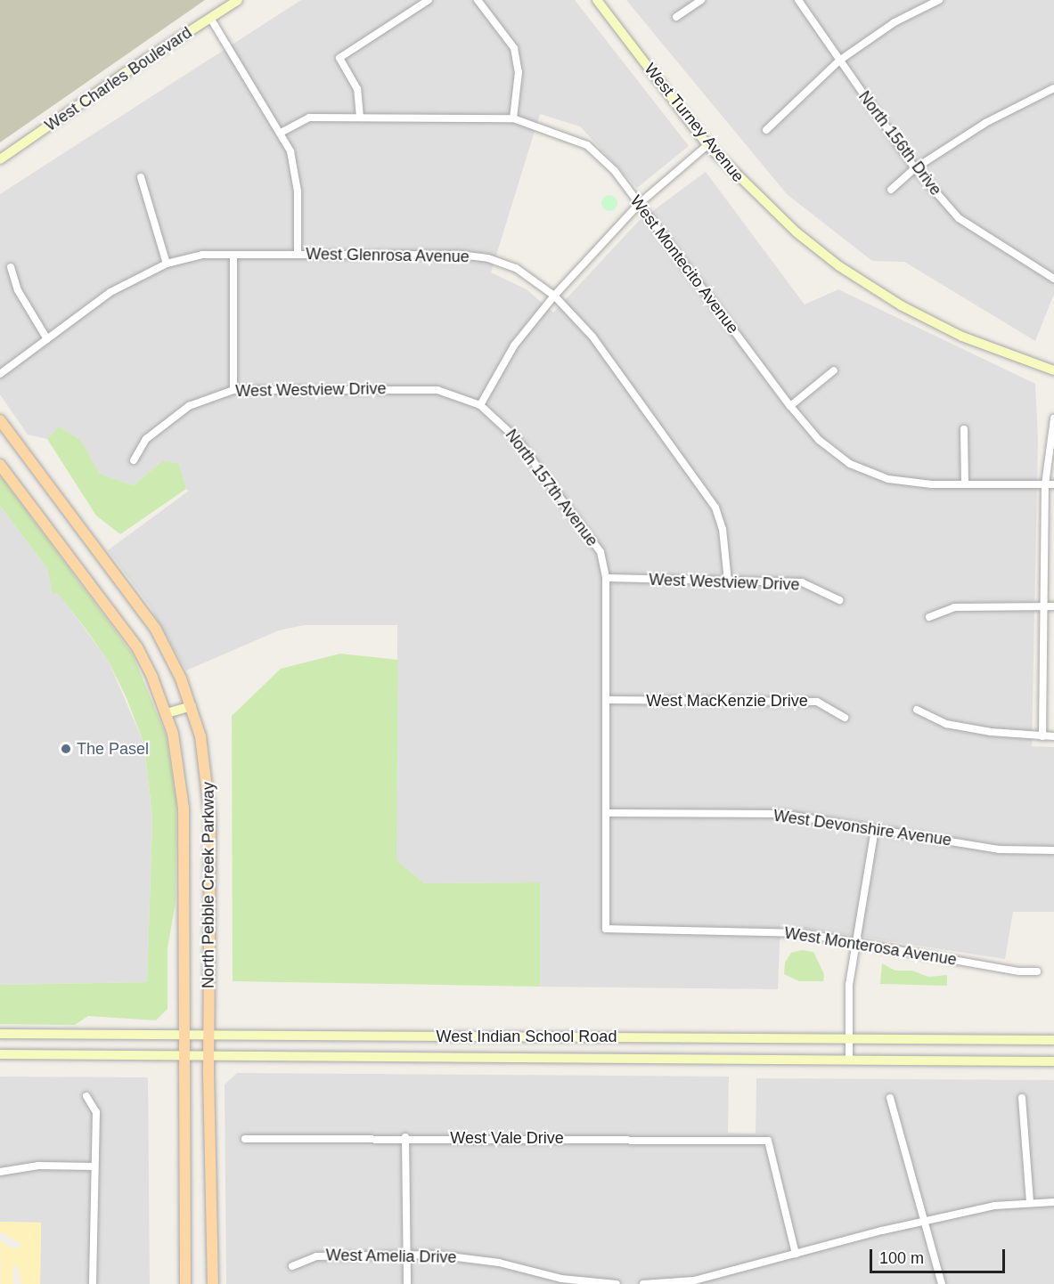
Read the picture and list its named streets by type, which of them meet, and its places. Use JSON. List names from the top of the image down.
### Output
{
  "streets": {
    "main road": [
      "West Charles Boulevard",
      "West Turney Avenue",
      "North Pebble Creek Parkway",
      "West Indian School Road"
    ],
    "street": [
      "North 156th Drive",
      "West Glenrosa Avenue",
      "West Montecito Avenue",
      "West Westview Drive",
      "North 157th Avenue",
      "West MacKenzie Drive",
      "West Devonshire Avenue",
      "West Monterosa Avenue",
      "West Vale Drive",
      "West Amelia Drive"
    ]
  },
  "crossings": [
    ["West Glenrosa Avenue", "West Westview Drive"],
    ["West Westview Drive", "North 157th Avenue"],
    ["North 157th Avenue", "West MacKenzie Drive"],
    ["North 157th Avenue", "West Devonshire Avenue"],
    ["North 157th Avenue", "West Monterosa Avenue"],
    ["North Pebble Creek Parkway", "West Indian School Road"]
  ],
  "places": ["The Pasel"],
  "scale_bar": "100 m"
}
